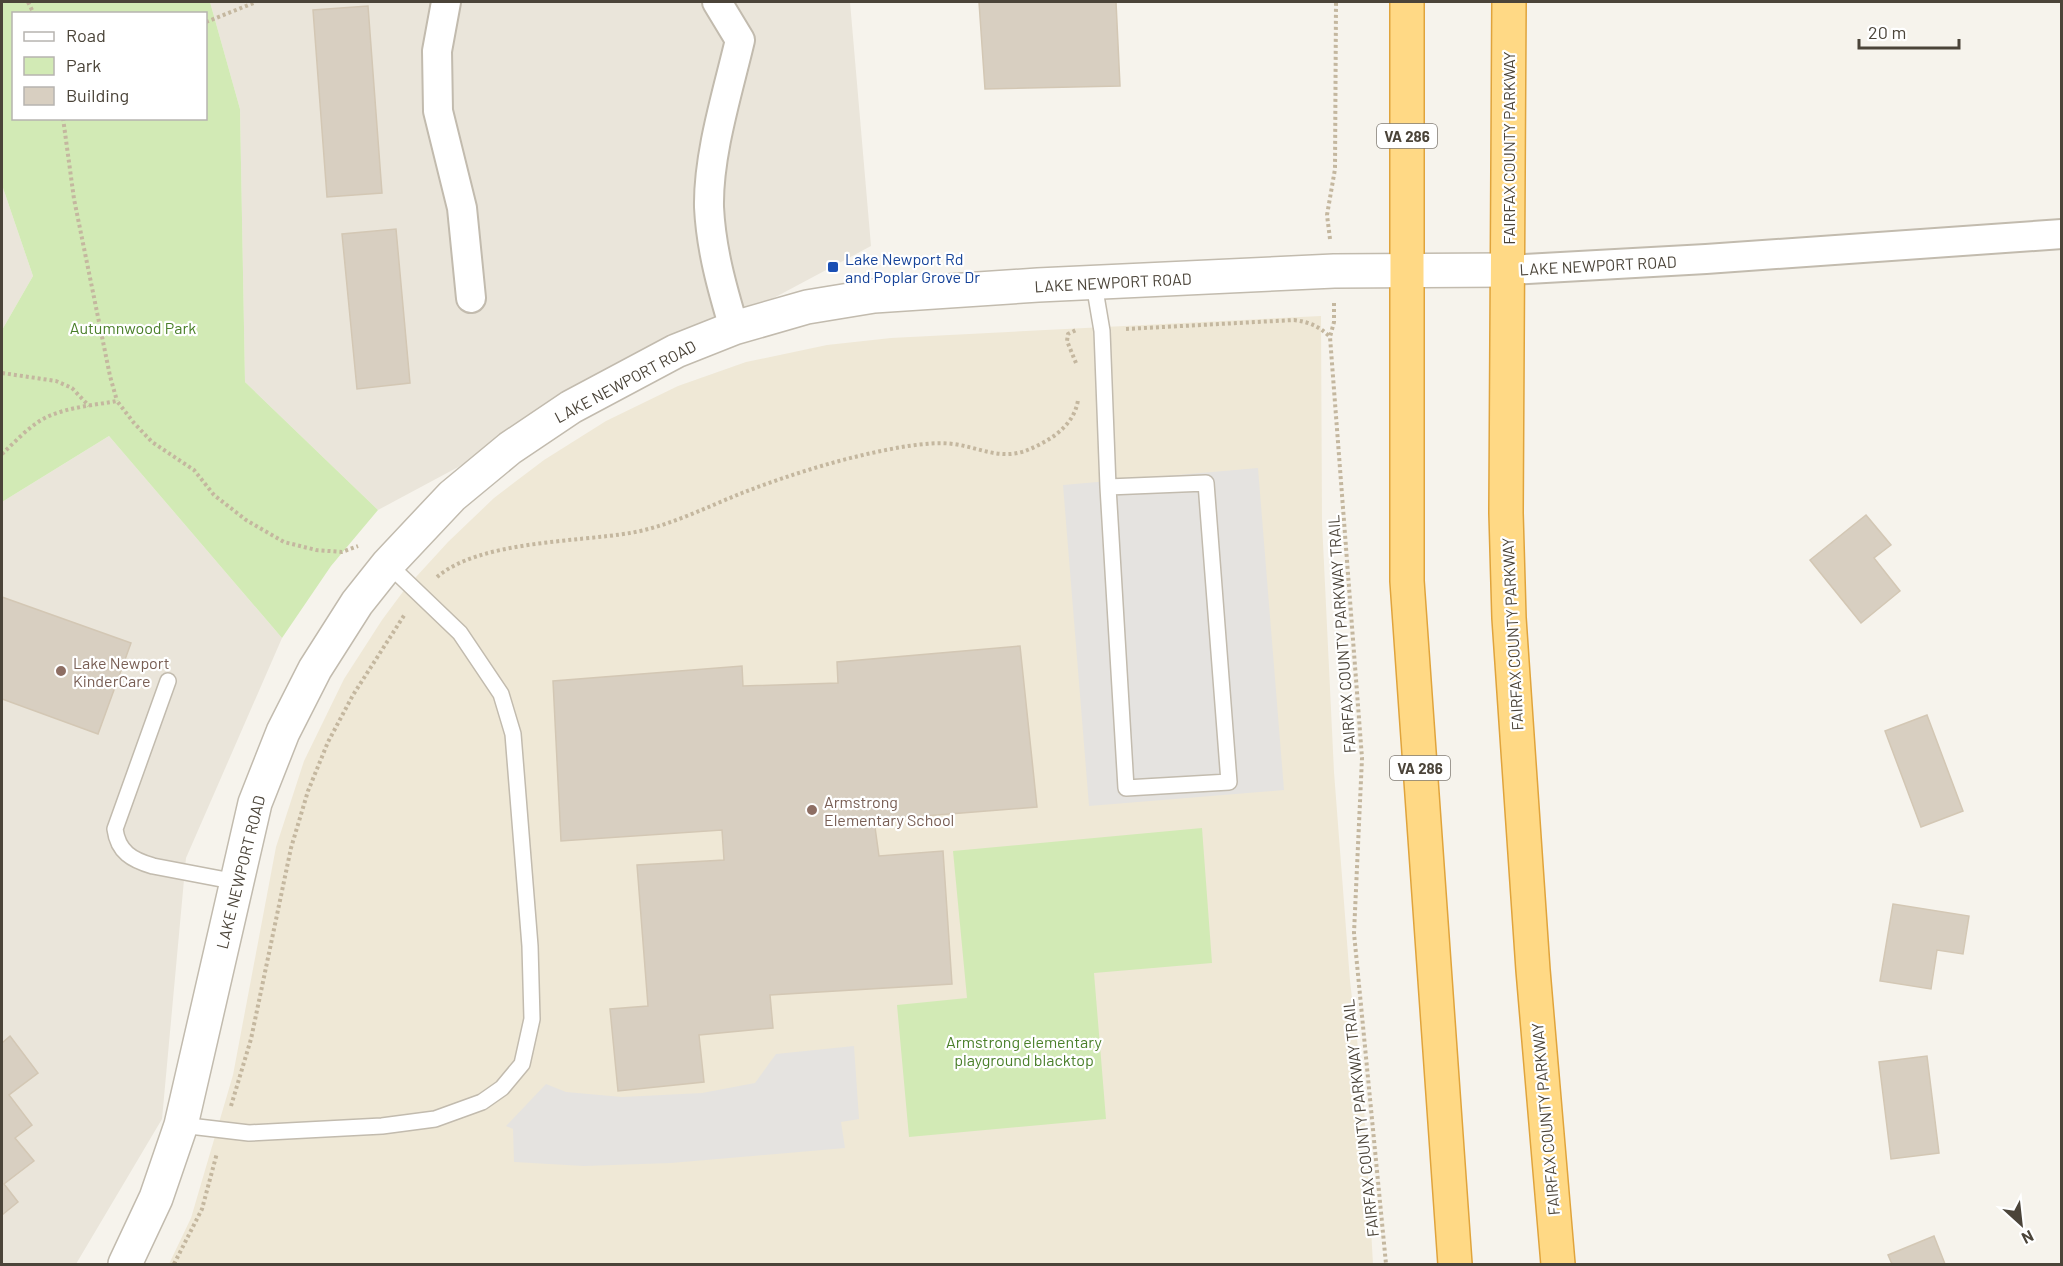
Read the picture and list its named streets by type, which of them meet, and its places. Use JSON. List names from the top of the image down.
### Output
{
  "streets": {
    "highway": ["VA 286", "FAIRFAX COUNTY PARKWAY"],
    "street": ["LAKE NEWPORT ROAD"],
    "path": ["FAIRFAX COUNTY PARKWAY TRAIL"]
  },
  "crossings": [
    ["VA 286", "LAKE NEWPORT ROAD"],
    ["FAIRFAX COUNTY PARKWAY", "LAKE NEWPORT ROAD"],
    ["LAKE NEWPORT ROAD", "FAIRFAX COUNTY PARKWAY TRAIL"]
  ],
  "parks": ["Autumnwood Park", "Armstrong elementary playground blacktop"],
  "places": {
    "transit": ["Lake Newport Rd and Poplar Grove Dr"],
    "other": ["Lake Newport KinderCare", "Armstrong Elementary School"]
  },
  "legend": ["Road", "Park", "Building"],
  "scale_bar": "20 m",
  "north": "bottom right"
}
